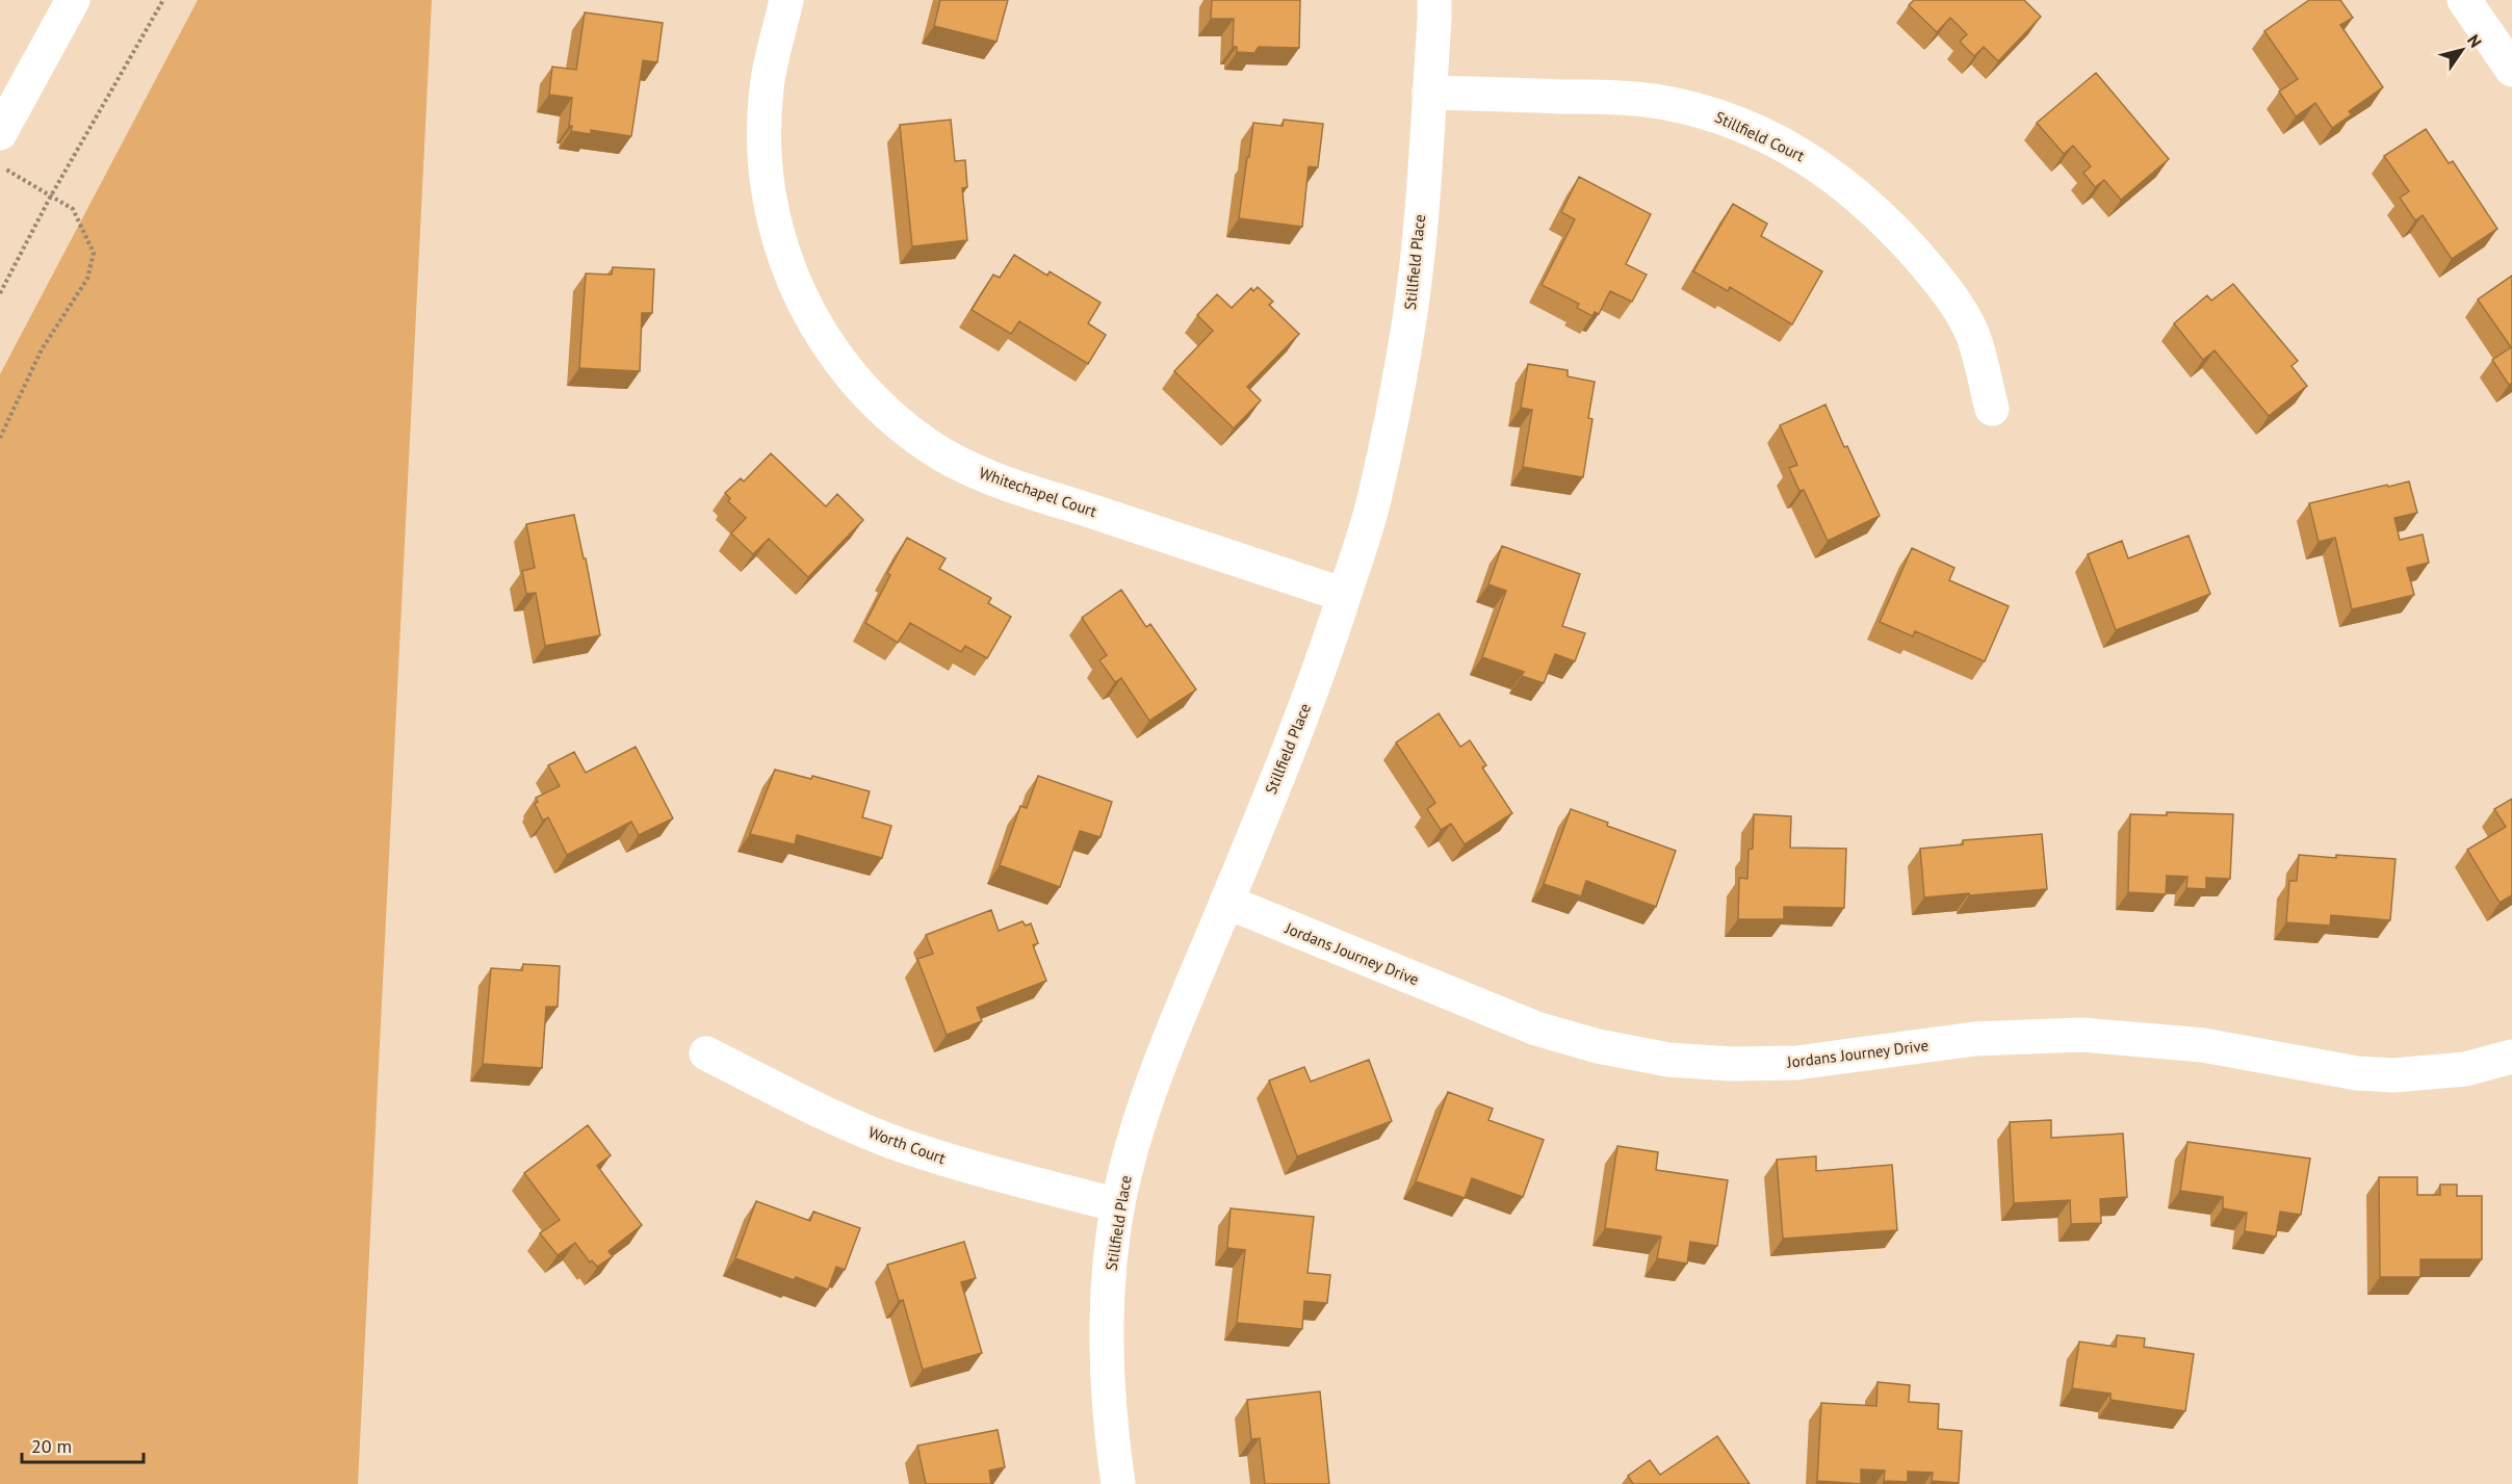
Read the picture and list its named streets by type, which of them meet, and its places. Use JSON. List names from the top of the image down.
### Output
{
  "streets": {
    "street": [
      "Stillfield Court",
      "Stillfield Place",
      "Whitechapel Court",
      "Jordans Journey Drive",
      "Worth Court"
    ]
  },
  "crossings": [
    ["Stillfield Court", "Stillfield Place"],
    ["Stillfield Place", "Whitechapel Court"],
    ["Stillfield Place", "Jordans Journey Drive"],
    ["Stillfield Place", "Worth Court"]
  ],
  "scale_bar": "20 m",
  "north": "top right"
}
